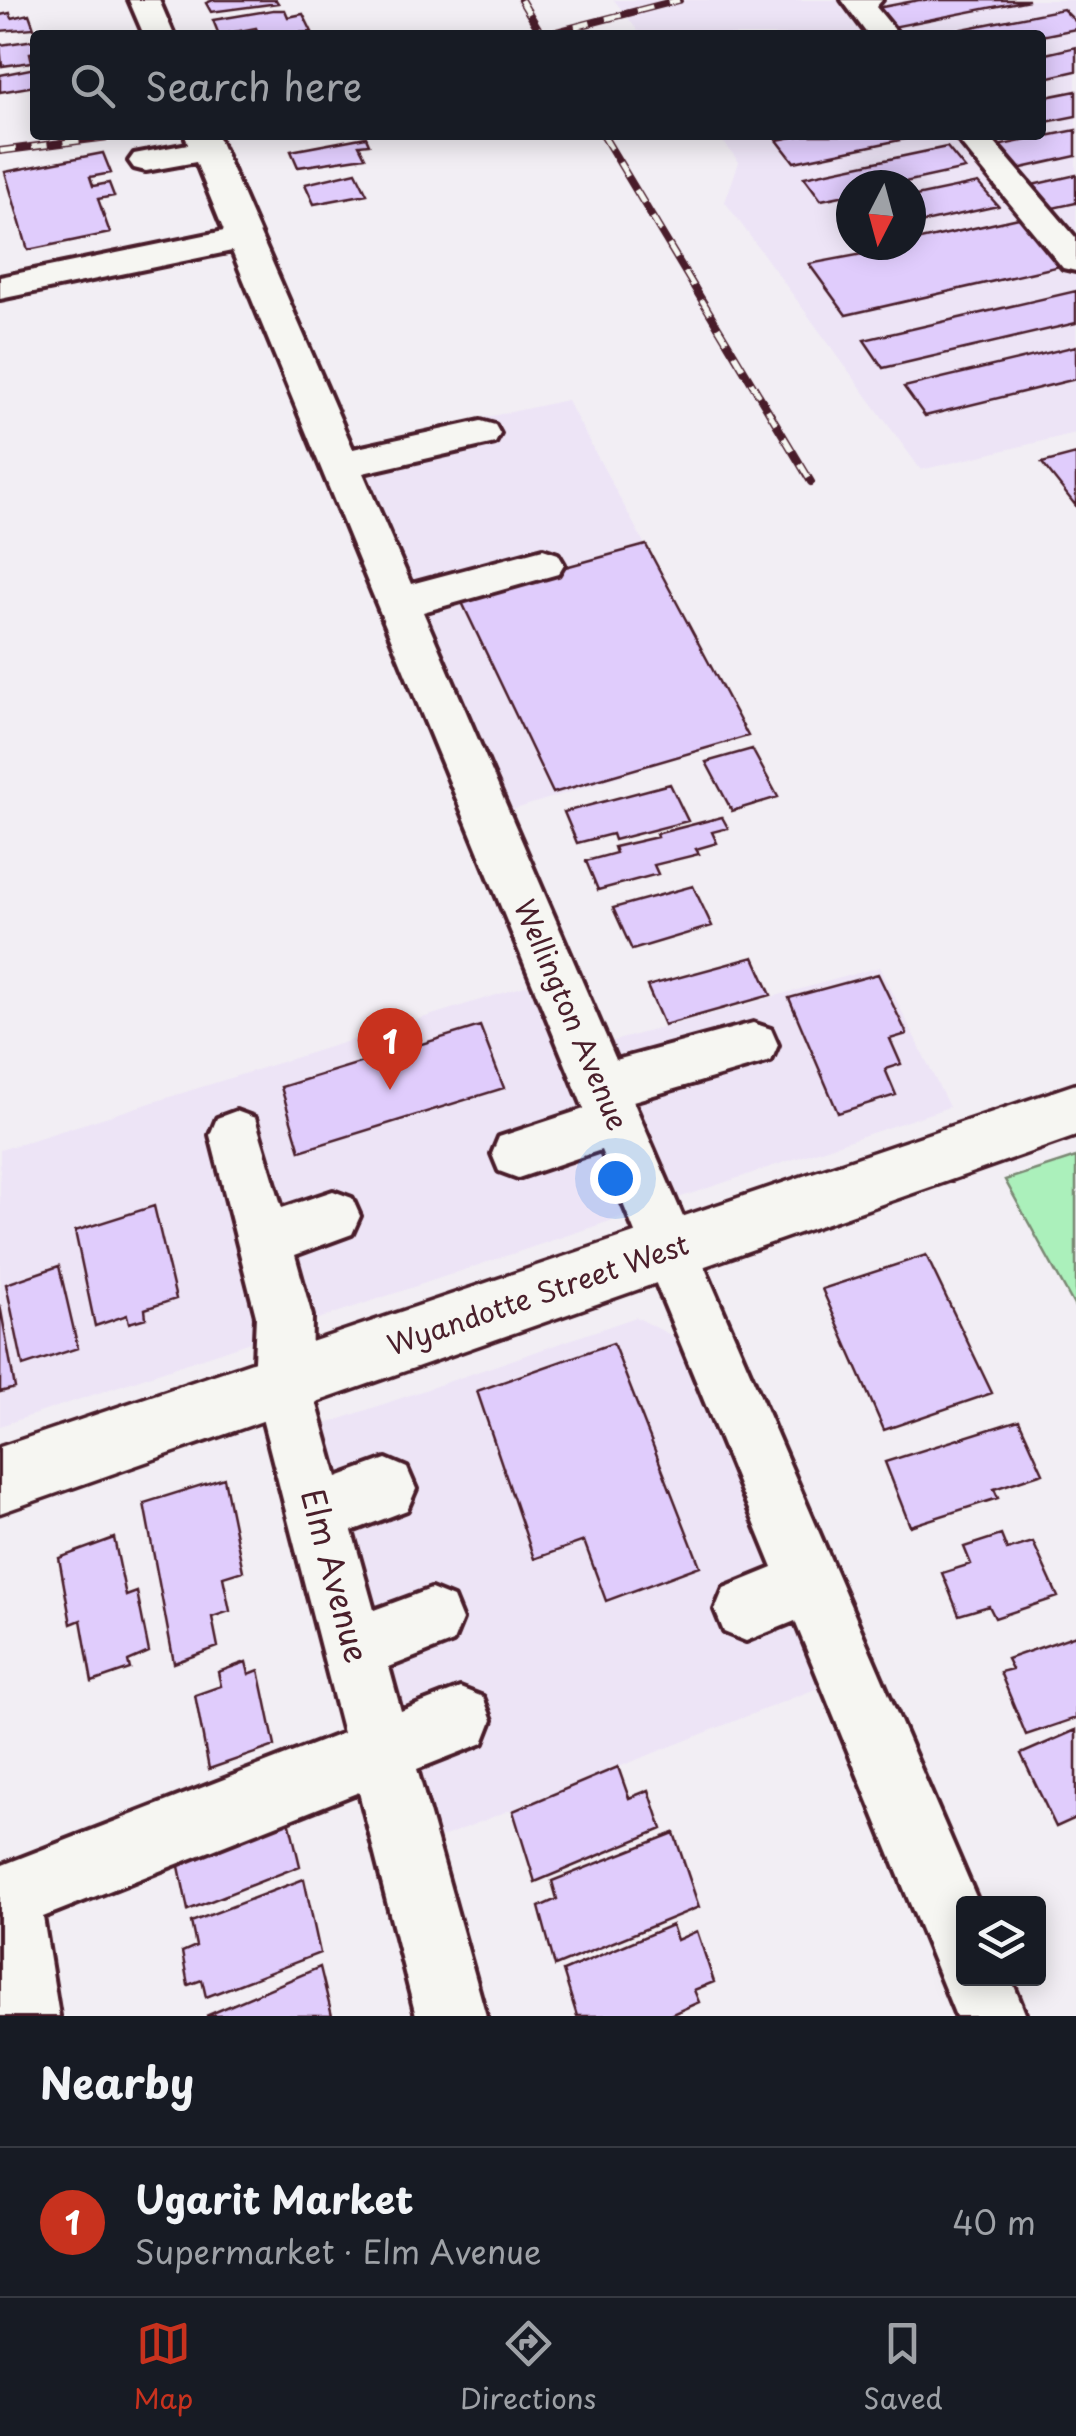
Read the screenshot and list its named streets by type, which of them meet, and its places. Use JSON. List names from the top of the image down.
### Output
{
  "streets": {
    "main road": ["Wyandotte Street West"],
    "street": ["Wellington Avenue", "Elm Avenue"]
  },
  "crossings": [
    ["Wellington Avenue", "Wyandotte Street West"],
    ["Wyandotte Street West", "Elm Avenue"]
  ],
  "north": "bottom",
  "page": {
    "search": "Search here",
    "pins": "1",
    "heading": "Nearby",
    "list": [
      {
        "mark": "1",
        "name": "Ugarit Market",
        "note": "Supermarket · Elm Avenue",
        "value": "40 m"
      }
    ],
    "nav": ["Map", "Directions", "Saved"]
  }
}
